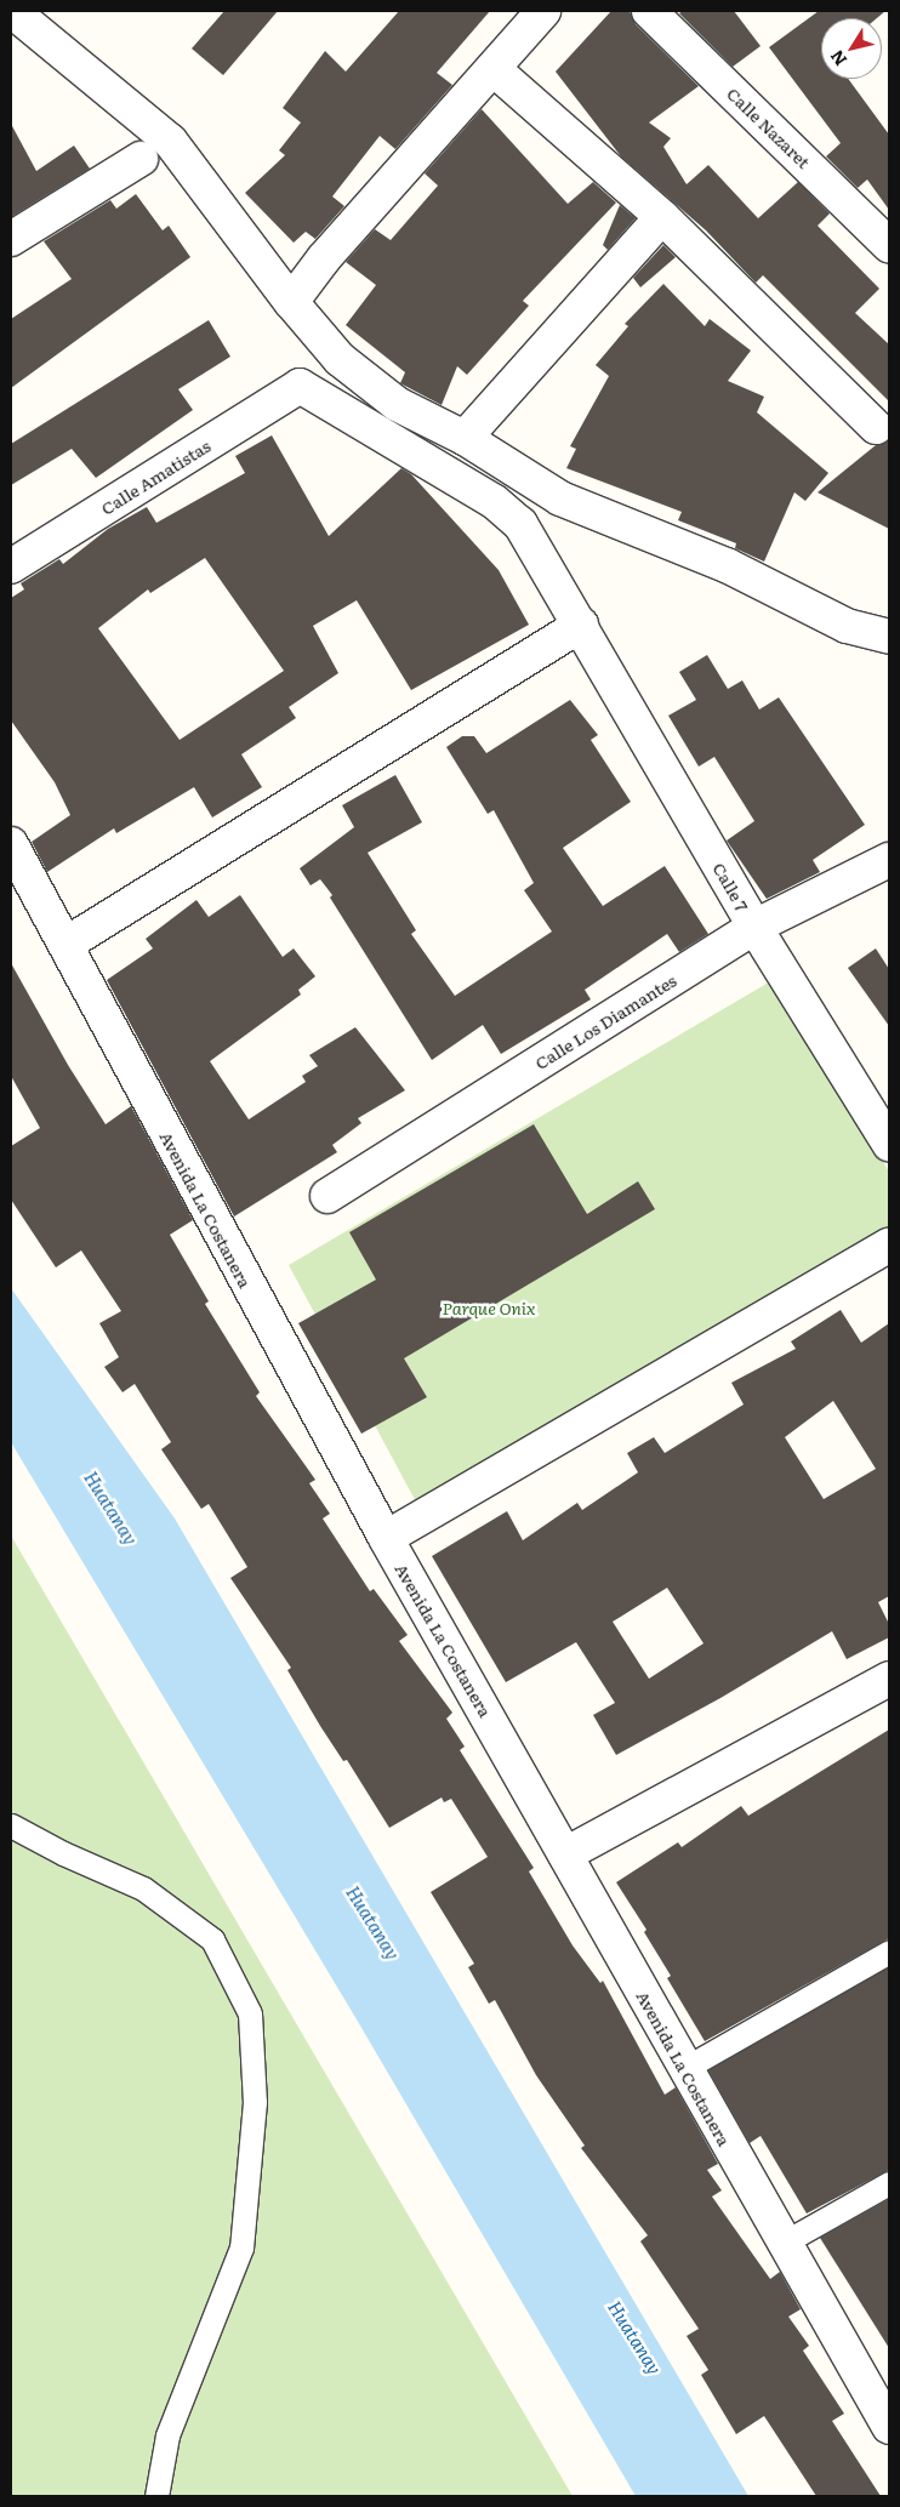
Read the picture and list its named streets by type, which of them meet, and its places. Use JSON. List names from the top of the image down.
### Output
{
  "streets": {
    "street": [
      "Calle Nazaret",
      "Calle Amatistas",
      "Calle 7",
      "Calle Los Diamantes",
      "Avenida La Costanera"
    ]
  },
  "crossings": [
    ["Calle Amatistas", "Calle 7"],
    ["Calle 7", "Calle Los Diamantes"]
  ],
  "water": ["Huatanay"],
  "parks": ["Parque Onix"],
  "north": "bottom left"
}
